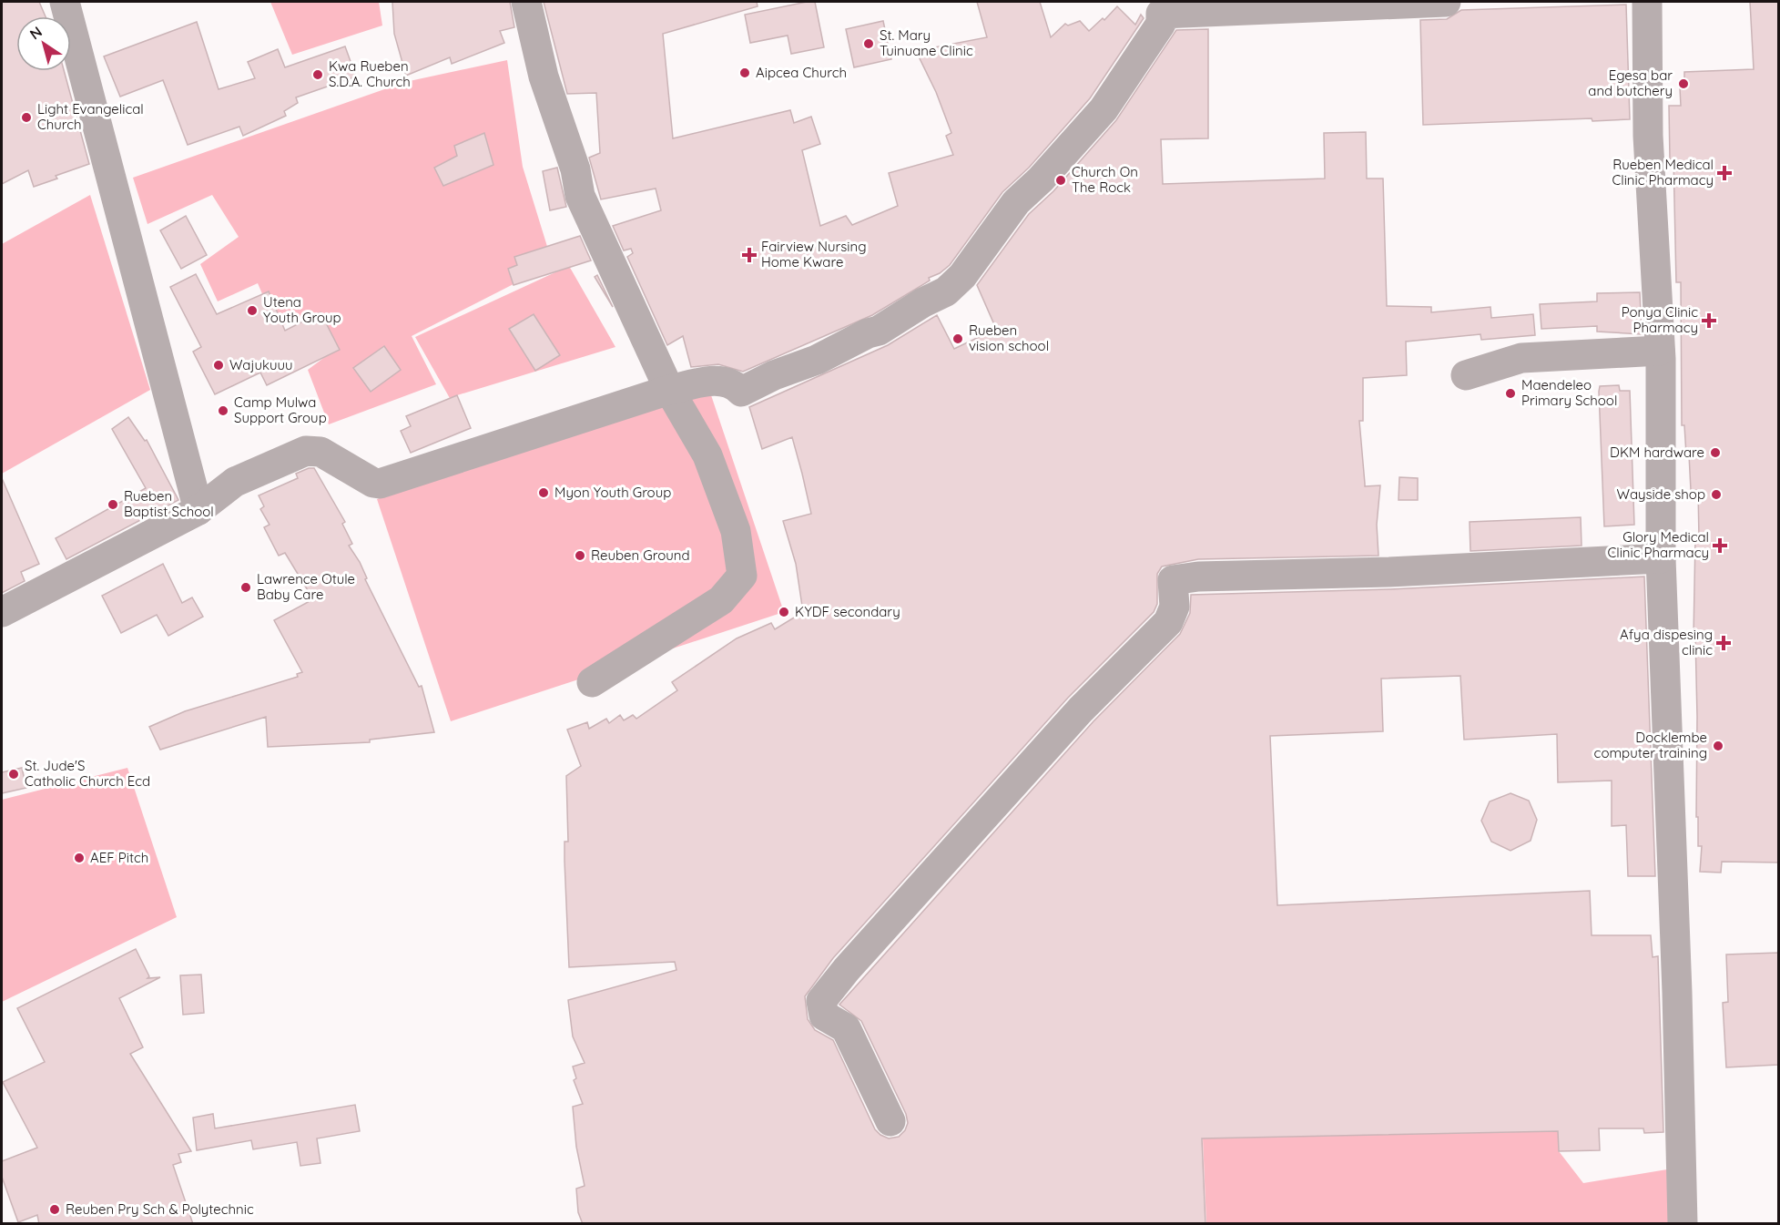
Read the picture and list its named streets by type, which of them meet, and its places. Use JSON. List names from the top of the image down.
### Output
{
  "places": {
    "other": [
      "St. Mary Tuinuane Clinic",
      "Aipcea Church",
      "Kwa Rueben S.D.A. Church",
      "Egesa bar and butchery",
      "Light Evangelical Church",
      "Church On The Rock",
      "Utena Youth Group",
      "Rueben vision school",
      "Wajukuuu",
      "Maendeleo Primary School",
      "Camp Mulwa Support Group",
      "DKM hardware",
      "Myon Youth Group",
      "Wayside shop",
      "Rueben Baptist School",
      "Reuben Ground",
      "Lawrence Otule Baby Care",
      "KYDF secondary",
      "Docklembe computer training",
      "St. Jude'S Catholic Church Ecd",
      "AEF Pitch",
      "Reuben Pry Sch & Polytechnic"
    ],
    "health": [
      "Rueben Medical Clinic Pharmacy",
      "Fairview Nursing Home Kware",
      "Ponya Clinic Pharmacy",
      "Glory Medical Clinic Pharmacy",
      "Afya dispesing clinic"
    ]
  },
  "north": "top left"
}
